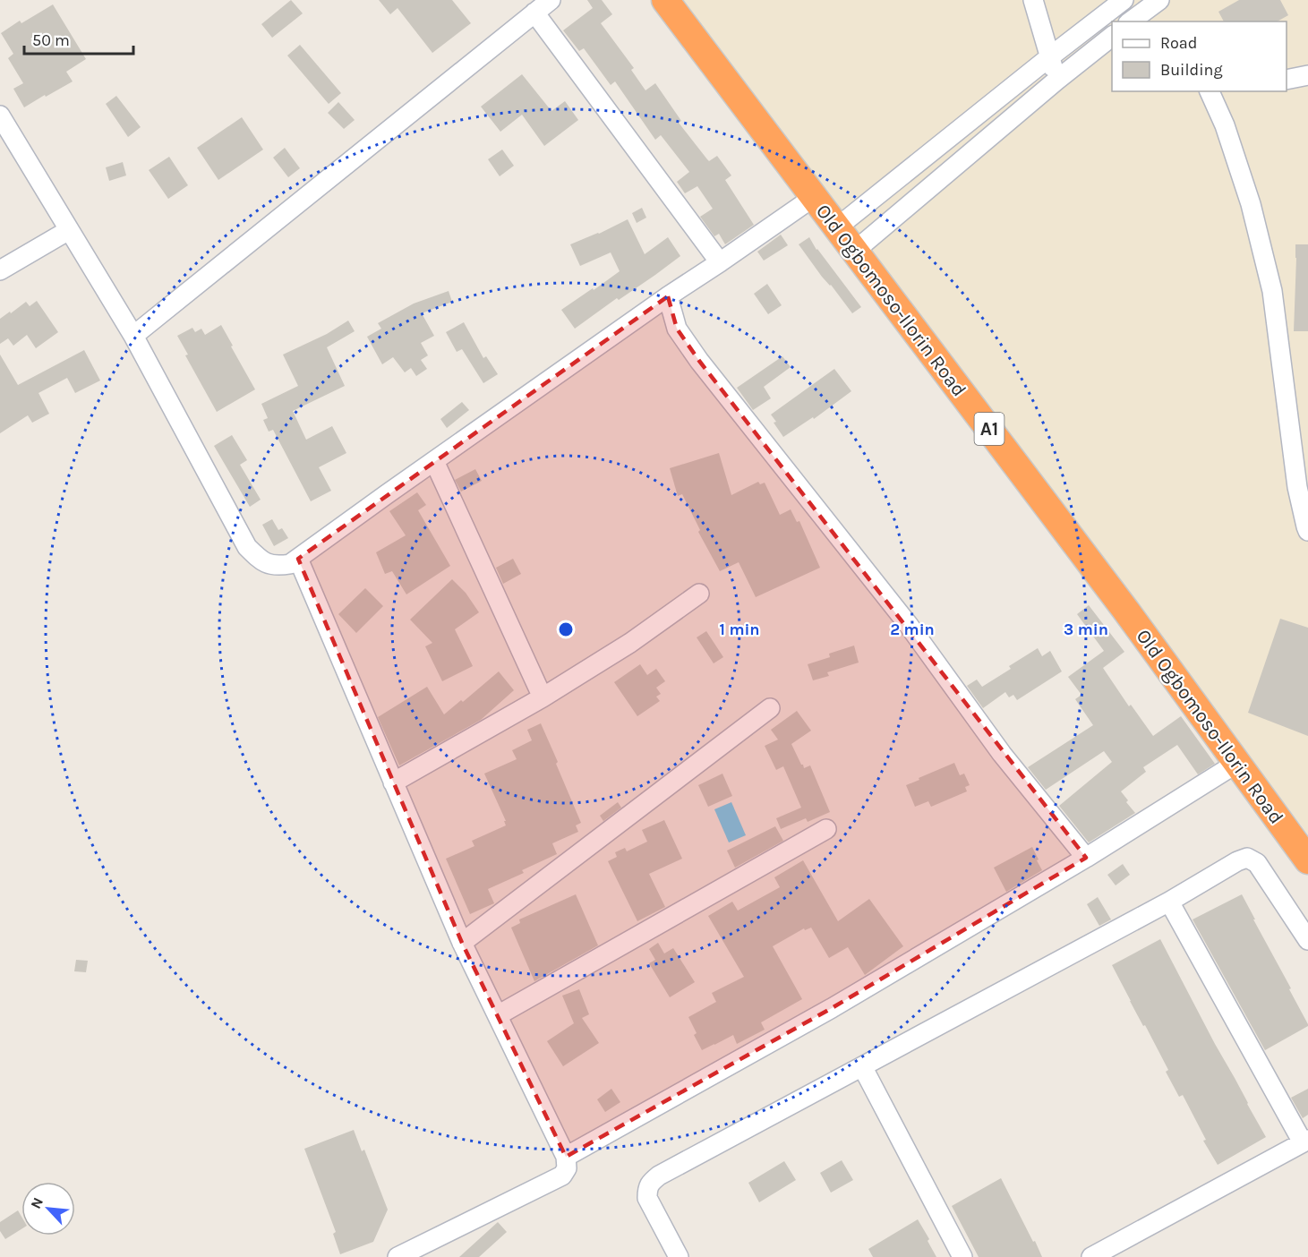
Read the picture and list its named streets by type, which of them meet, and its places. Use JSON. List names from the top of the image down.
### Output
{
  "streets": {
    "highway": ["Old Ogbomoso-Ilorin Road", "A1"]
  },
  "legend": ["Road", "Building"],
  "scale_bar": "50 m",
  "north": "top left",
  "rings": ["1 min", "2 min", "3 min"]
}
